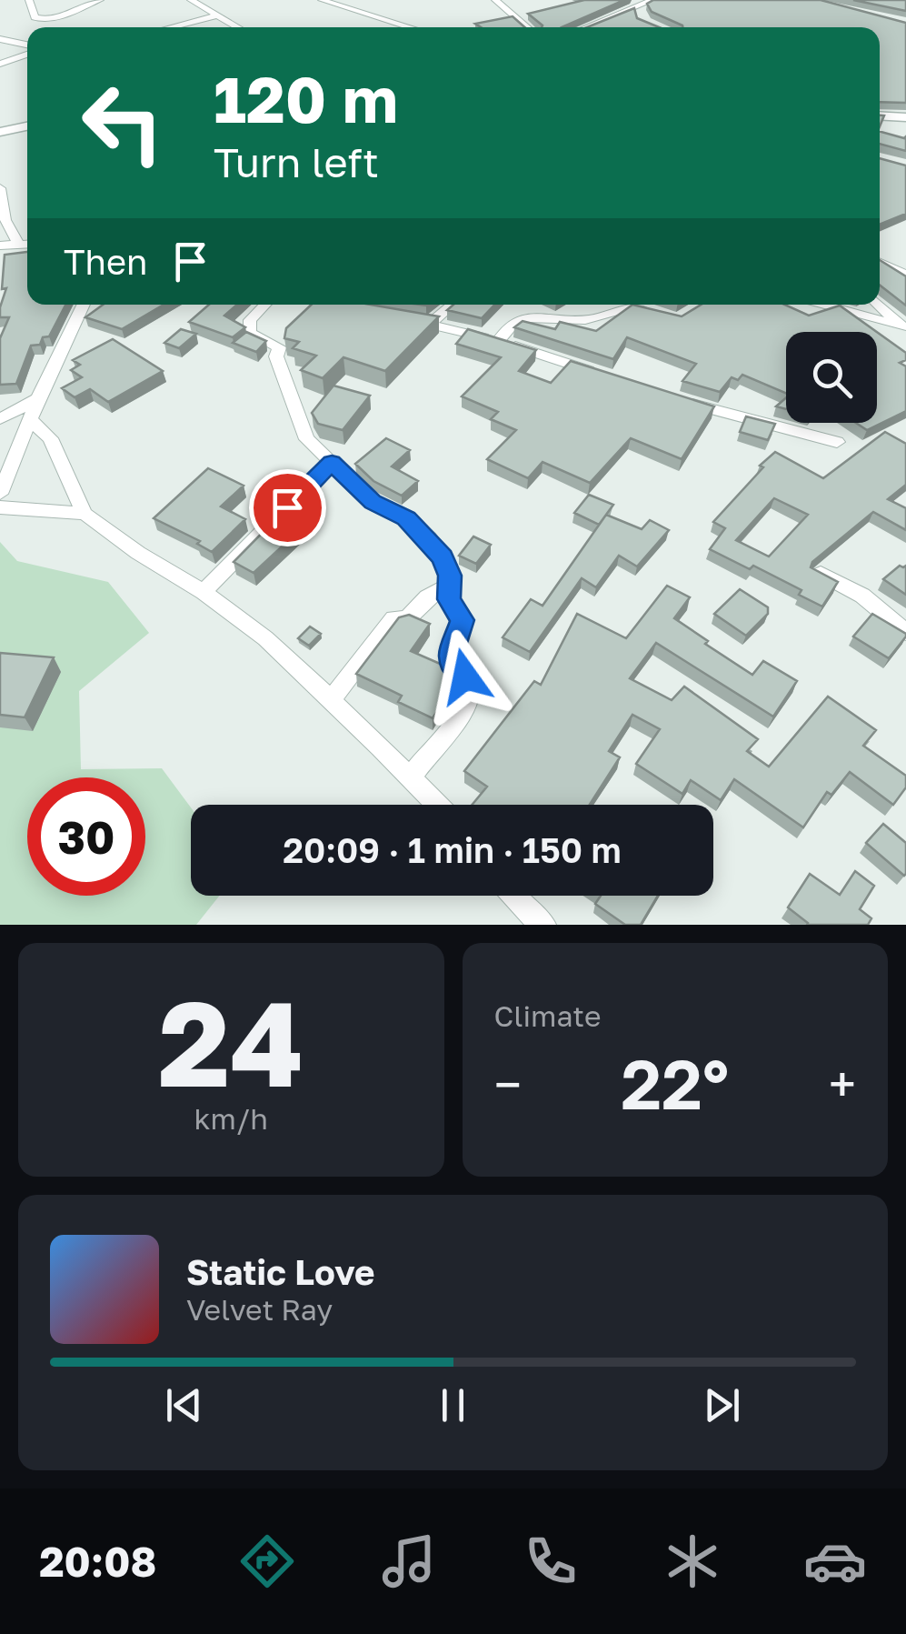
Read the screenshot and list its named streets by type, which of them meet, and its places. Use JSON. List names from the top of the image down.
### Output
{
  "page": {
    "turn": ["120 m", "Turn left"],
    "then": "Then",
    "limit": "30",
    "trip": "20:09 · 1 min · 150 m",
    "tile": [
      ["24", "km/h"],
      "Climate"
    ],
    "heat": ["−", "22°", "+"],
    "song": ["Static Love", "Velvet Ray"],
    "tabs": "20:08"
  }
}
